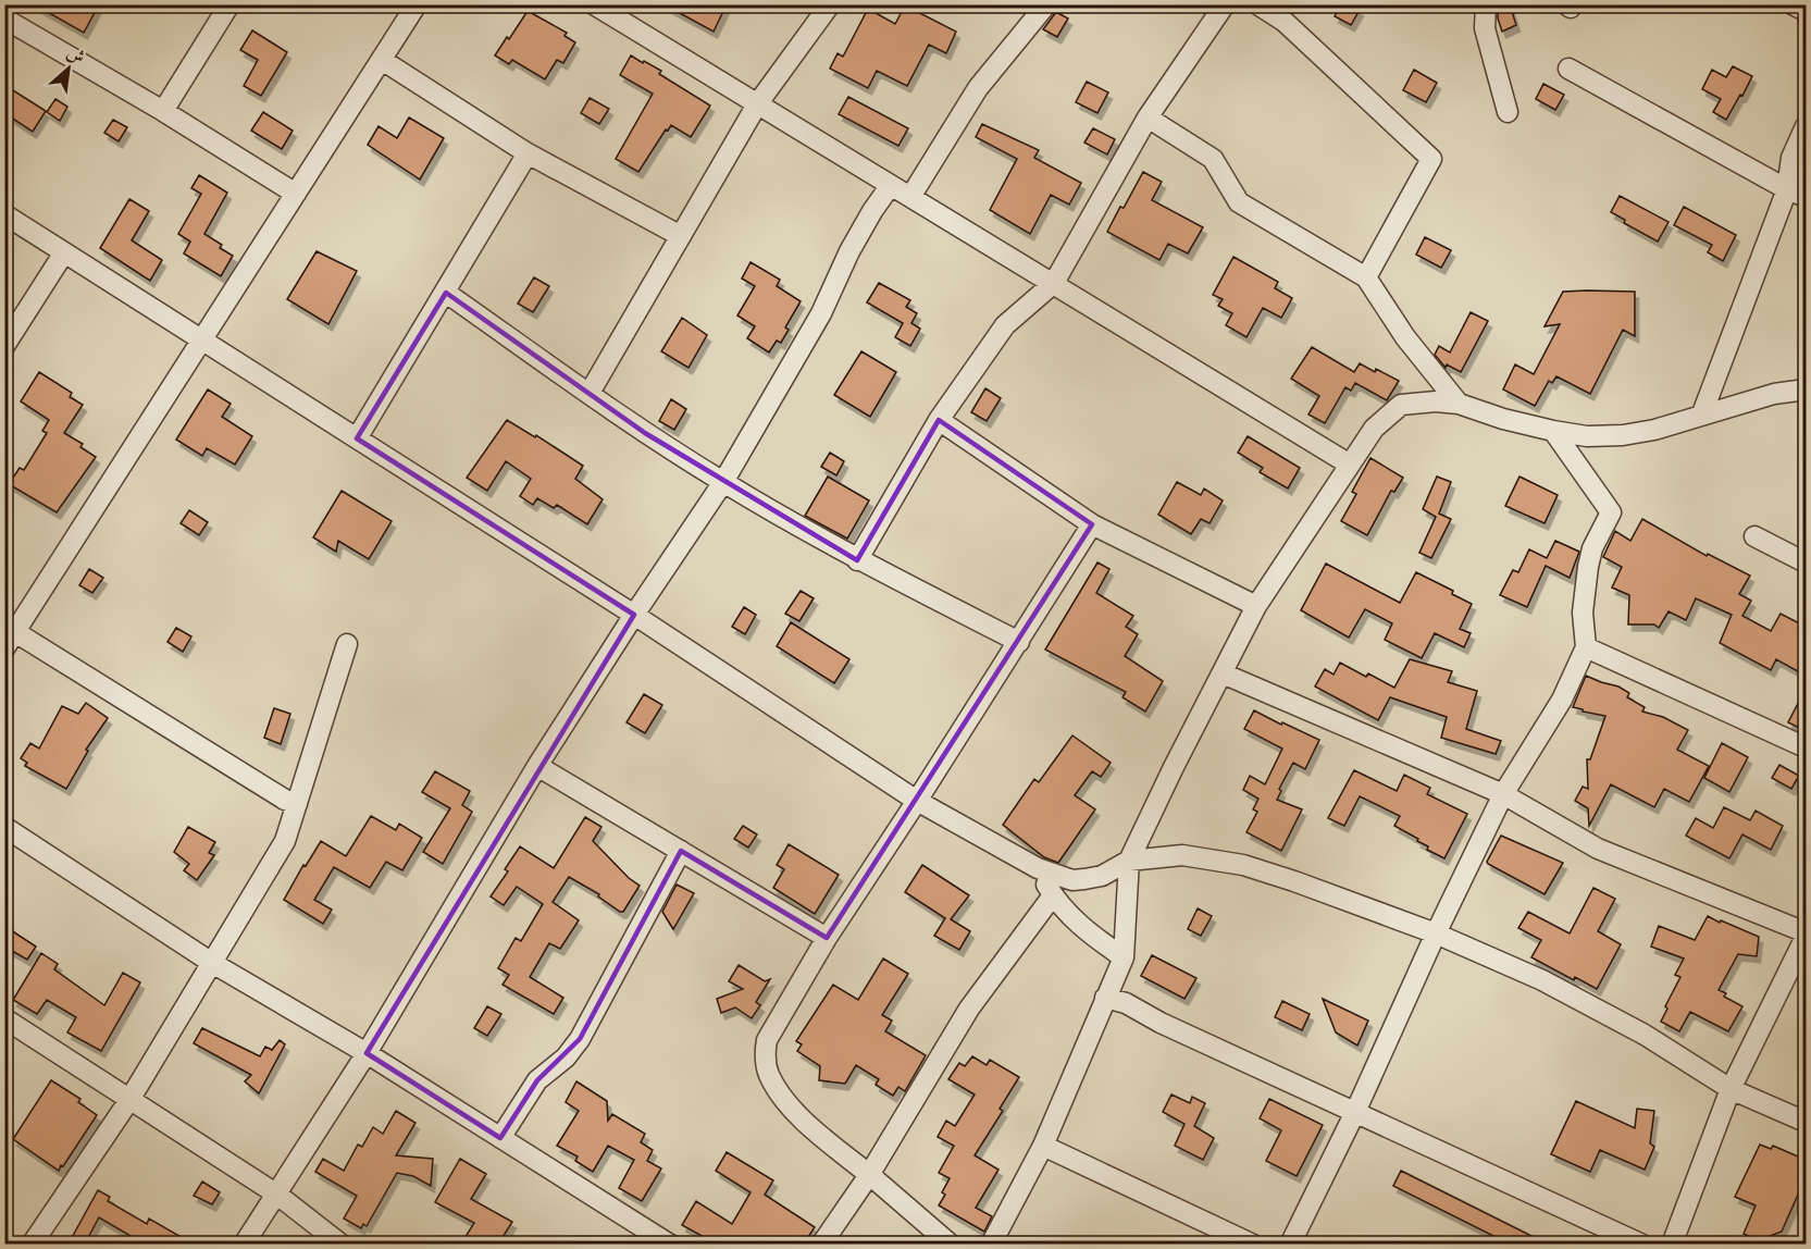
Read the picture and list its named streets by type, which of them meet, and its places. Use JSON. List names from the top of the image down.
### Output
{
  "north": "top right"
}
